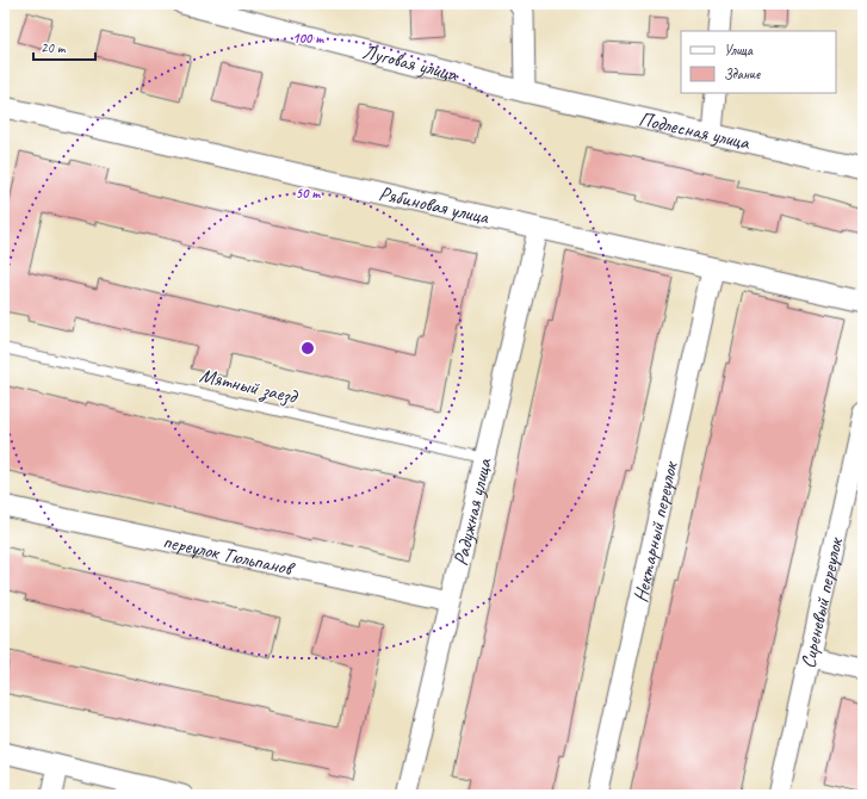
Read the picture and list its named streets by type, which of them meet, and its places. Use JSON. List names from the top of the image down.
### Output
{
  "streets": {
    "street": [
      "Луговая улица",
      "Подлесная улица",
      "Рябиновая улица",
      "Радужная улица",
      "Нектарный переулок",
      "переулок Тюльпанов",
      "Сиреневый переулок"
    ],
    "lane": ["Мятный заезд"]
  },
  "crossings": [
    ["Луговая улица", "Подлесная улица"],
    ["Рябиновая улица", "Радужная улица"],
    ["Рябиновая улица", "Нектарный переулок"],
    ["Мятный заезд", "Радужная улица"],
    ["Радужная улица", "переулок Тюльпанов"]
  ],
  "legend": ["Улица", "Здание"],
  "scale_bar": "20 m",
  "rings": ["100 m", "50 m"]
}
